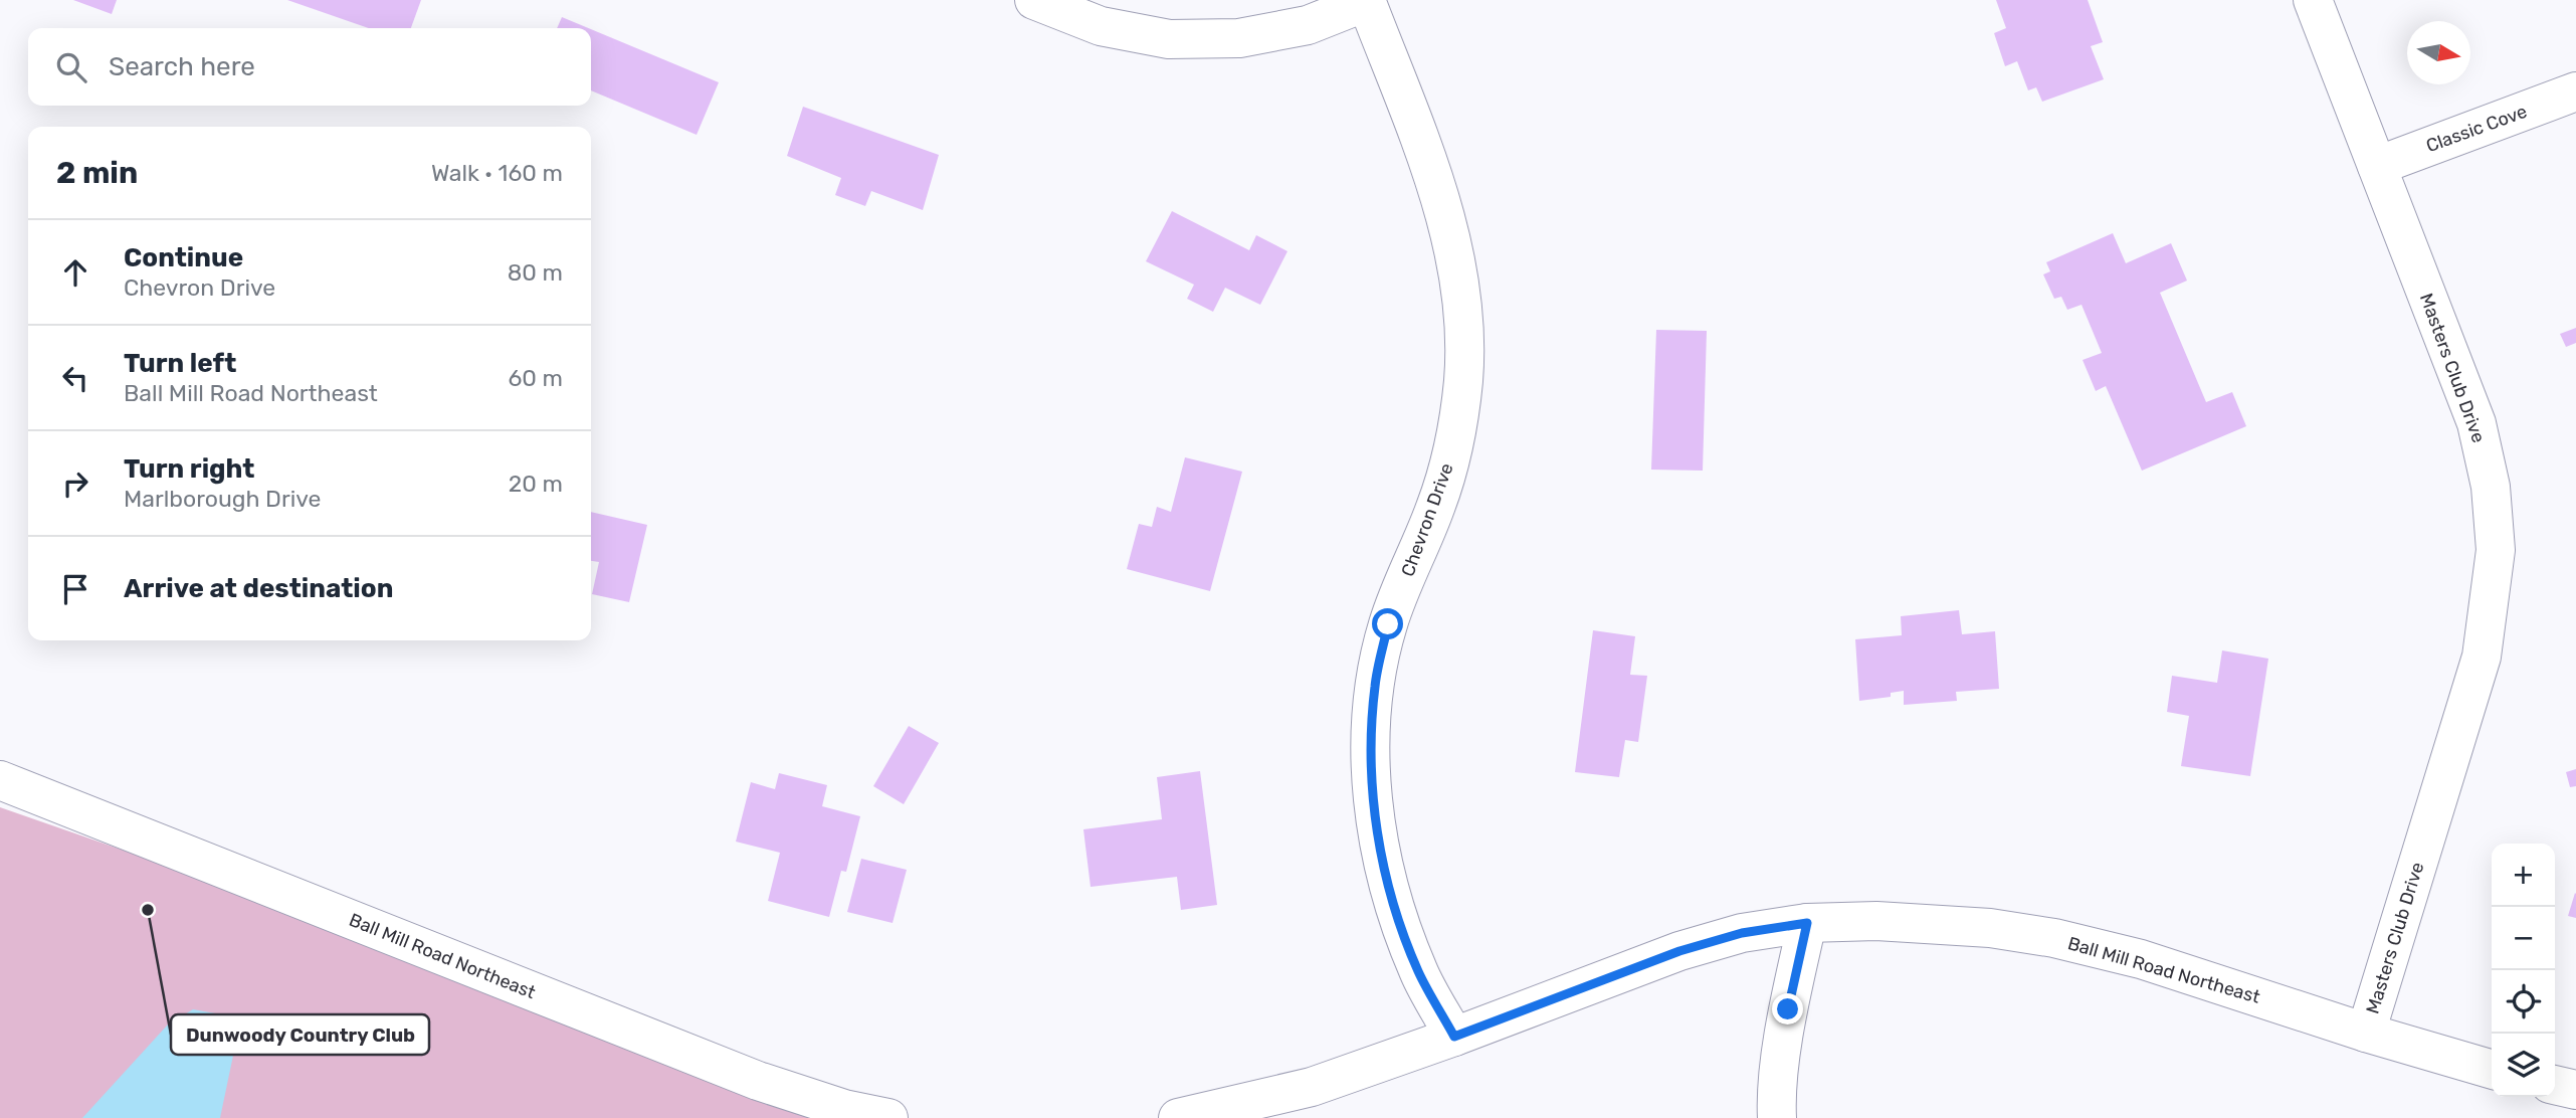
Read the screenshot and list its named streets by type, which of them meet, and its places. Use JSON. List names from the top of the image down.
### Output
{
  "streets": {
    "street": [
      "Classic Cove",
      "Masters Club Drive",
      "Chevron Drive",
      "Ball Mill Road Northeast"
    ]
  },
  "crossings": [
    ["Classic Cove", "Masters Club Drive"],
    ["Masters Club Drive", "Ball Mill Road Northeast"],
    ["Chevron Drive", "Ball Mill Road Northeast"]
  ],
  "places": ["Dunwoody Country Club"],
  "north": "right",
  "page": {
    "search": "Search here",
    "heading": ["2 min", "Walk · 160 m"],
    "list": [
      ["Continue", "Chevron Drive", "80 m"],
      ["Turn left", "Ball Mill Road Northeast", "60 m"],
      ["Turn right", "Marlborough Drive", "20 m"],
      "Arrive at destination"
    ],
    "map_buttons": ["+", "−"]
  }
}
